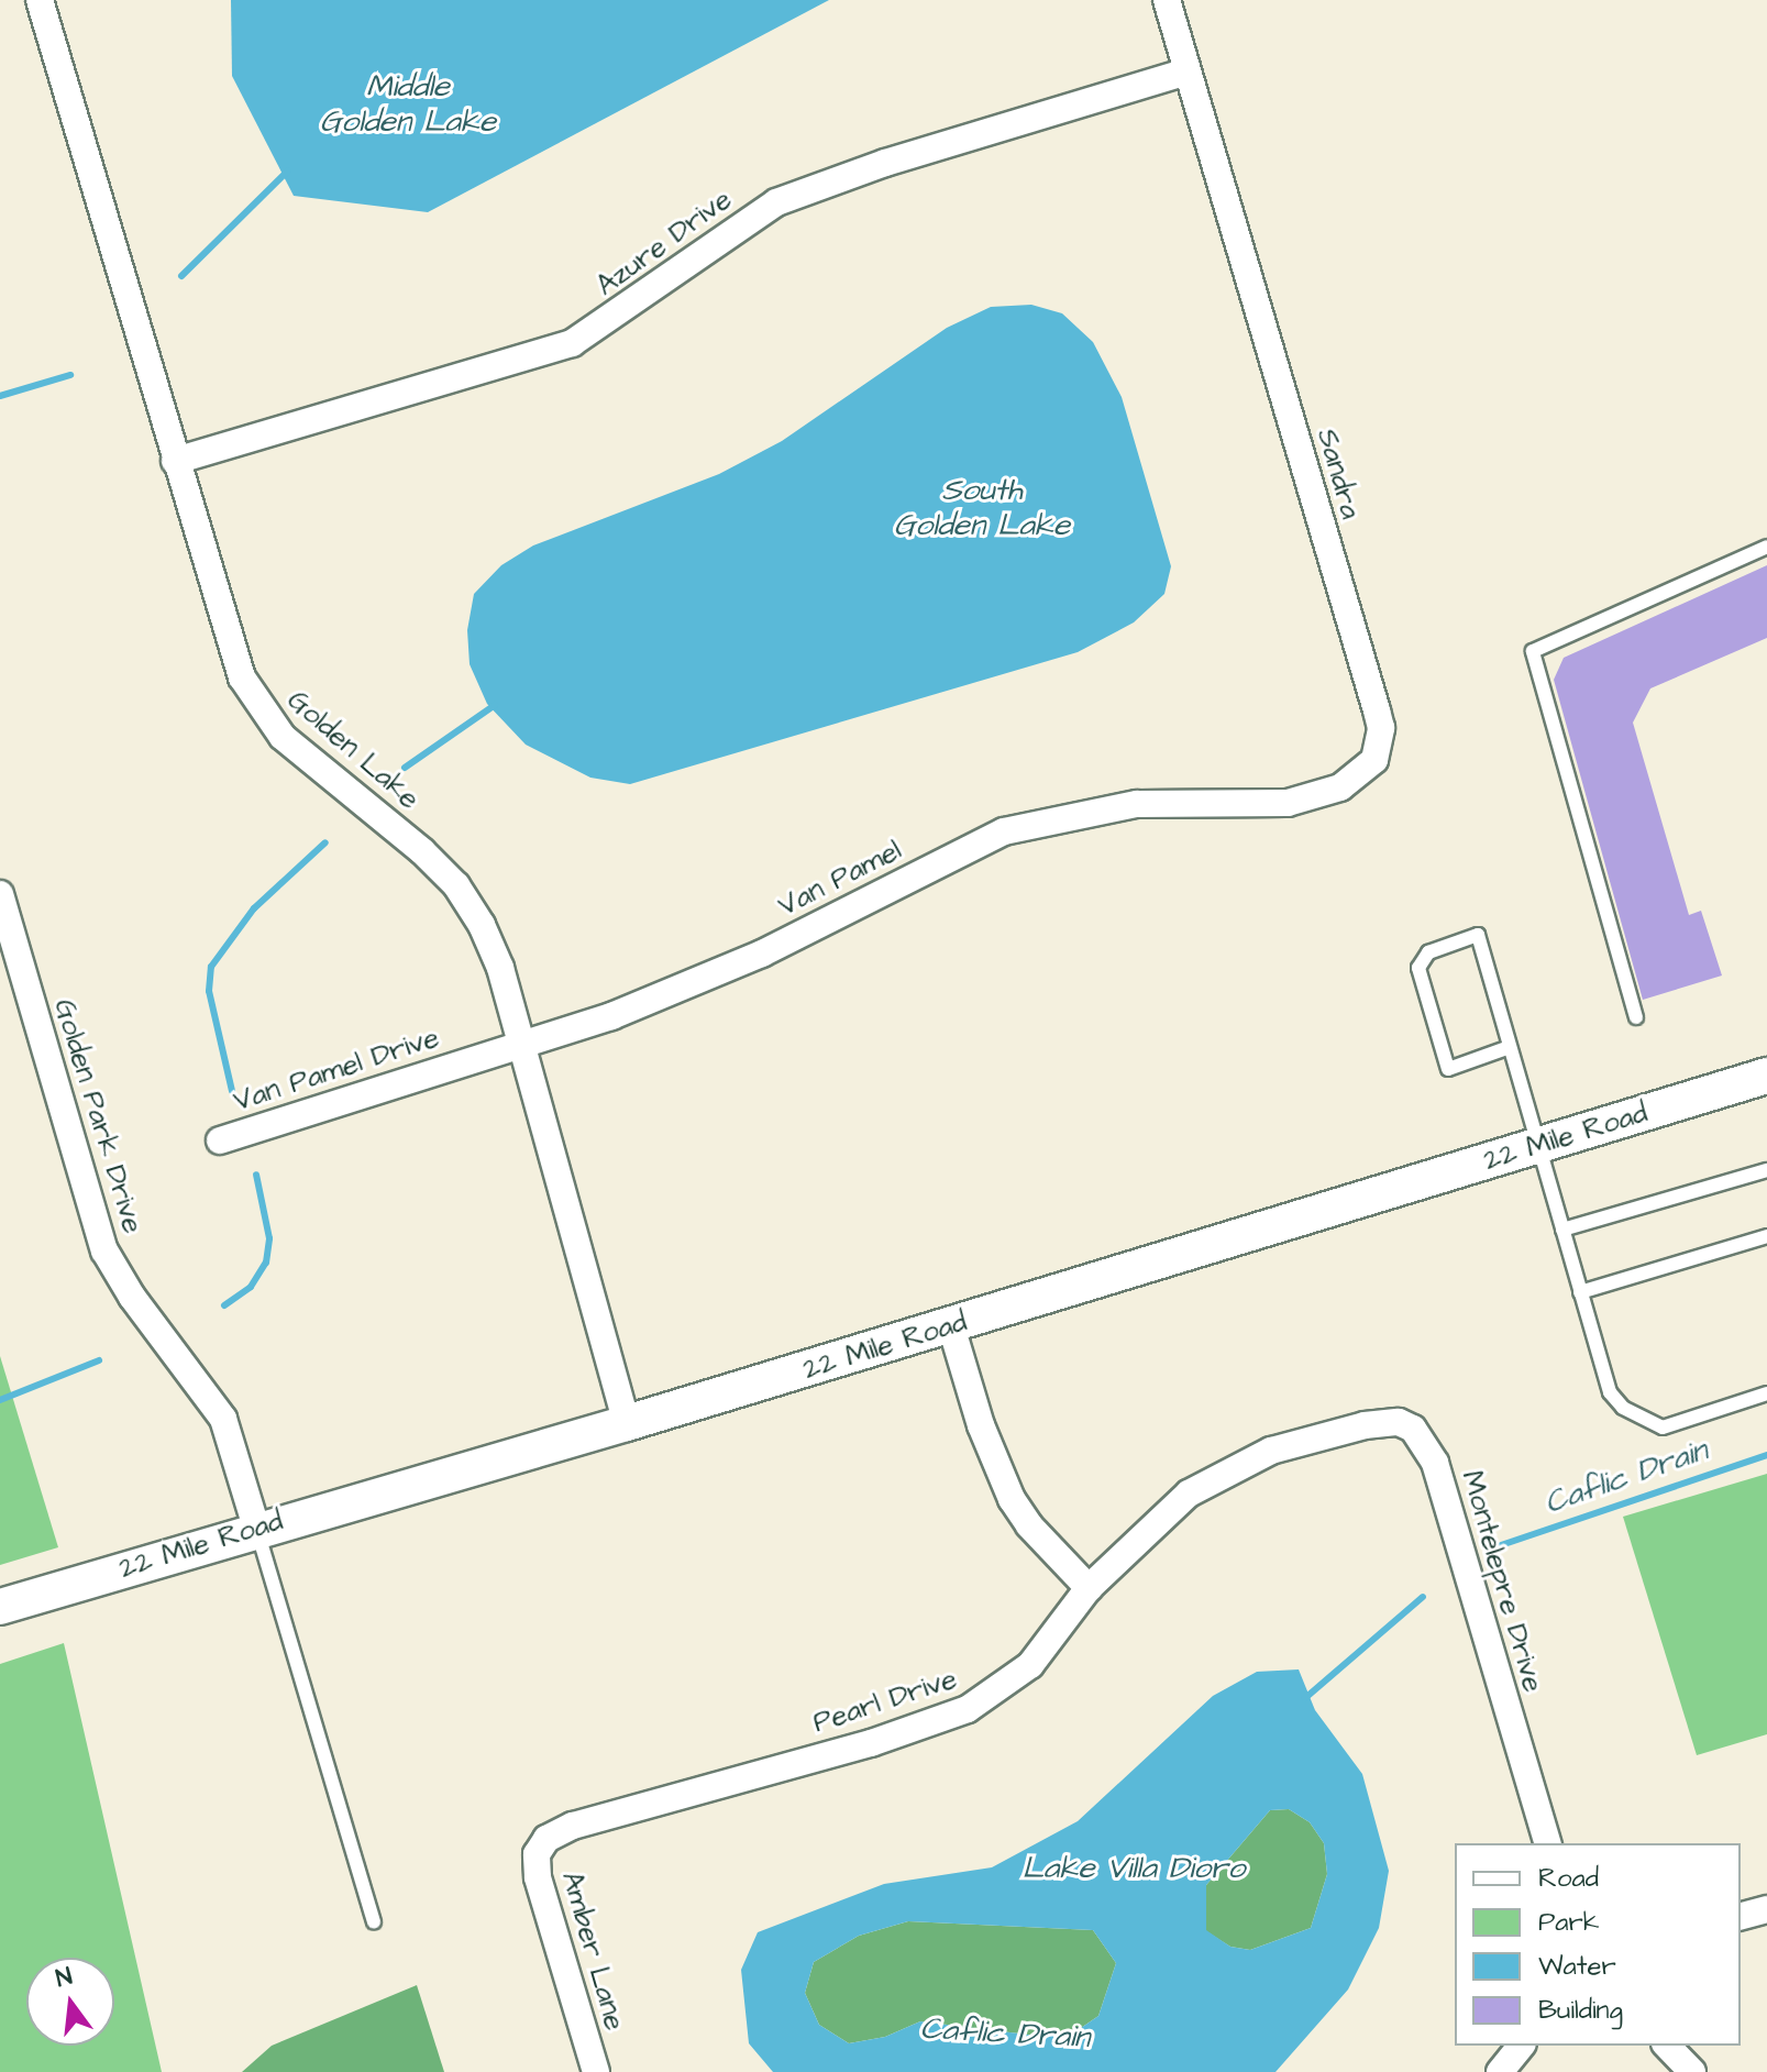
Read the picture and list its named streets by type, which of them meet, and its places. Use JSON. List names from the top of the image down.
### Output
{
  "streets": {
    "street": [
      "Azure Drive",
      "Sandra",
      "Golden Lake",
      "Van Pamel",
      "Van Pamel Drive",
      "Golden Park Drive",
      "22 Mile Road",
      "Montelepre Drive",
      "Pearl Drive",
      "Amber Lane"
    ]
  },
  "crossings": [
    ["Azure Drive", "Sandra"],
    ["Azure Drive", "Golden Lake"],
    ["Sandra", "Van Pamel"],
    ["Golden Lake", "Van Pamel"],
    ["Golden Lake", "22 Mile Road"],
    ["Van Pamel", "Van Pamel Drive"],
    ["Golden Park Drive", "22 Mile Road"],
    ["Montelepre Drive", "Pearl Drive"],
    ["Pearl Drive", "Amber Lane"]
  ],
  "water": [
    "Middle Golden Lake",
    "South Golden Lake",
    "Caflic Drain",
    "Lake Villa Dioro"
  ],
  "legend": [
    "Road",
    "Park",
    "Water",
    "Building"
  ],
  "north": "top"
}
